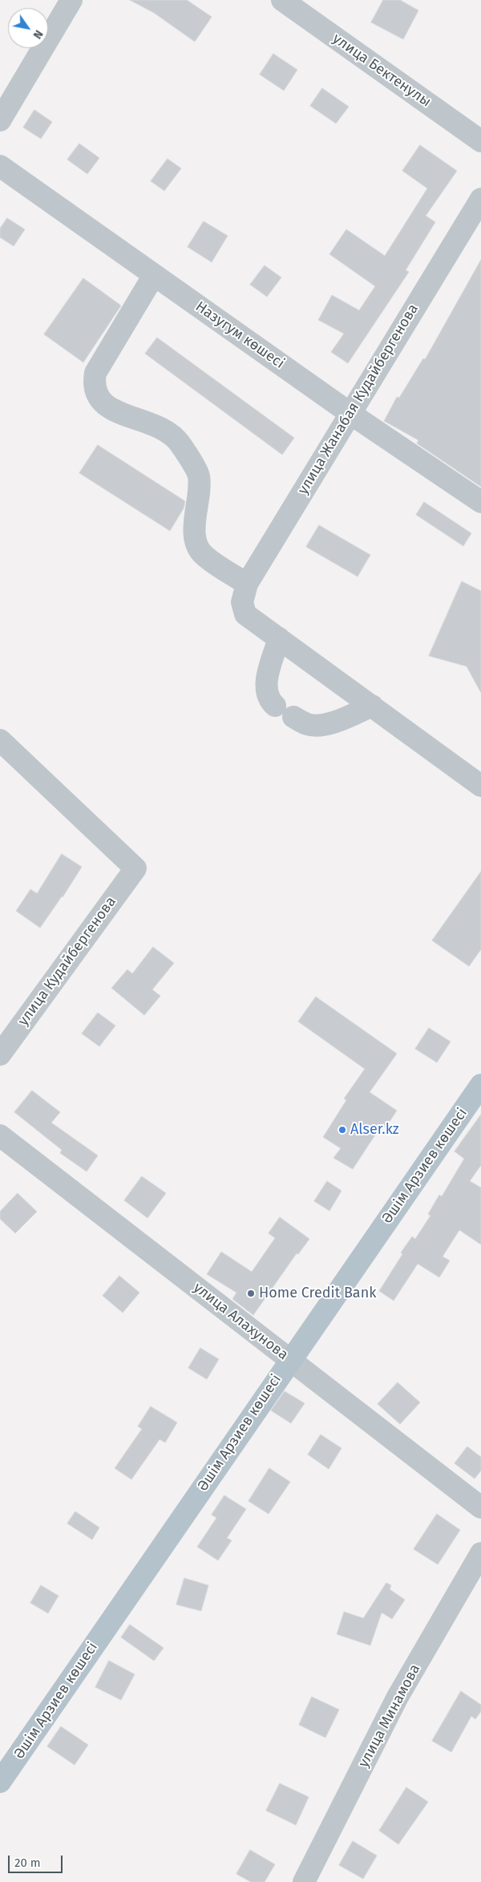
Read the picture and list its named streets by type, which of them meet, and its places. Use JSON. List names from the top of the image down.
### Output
{
  "streets": {
    "main road": ["Әшім Арзиев көшесі"],
    "street": [
      "улица Бектенулы",
      "Назугум көшесі",
      "улица Жанабая Кудайбергенова",
      "улица Кудайбергенова",
      "улица Алахунова",
      "улица Минамова"
    ]
  },
  "crossings": [
    ["Назугум көшесі", "улица Жанабая Кудайбергенова"],
    ["Әшім Арзиев көшесі", "улица Алахунова"]
  ],
  "places": ["Alser.kz", "Home Credit Bank"],
  "scale_bar": "20 m",
  "north": "bottom right"
}
